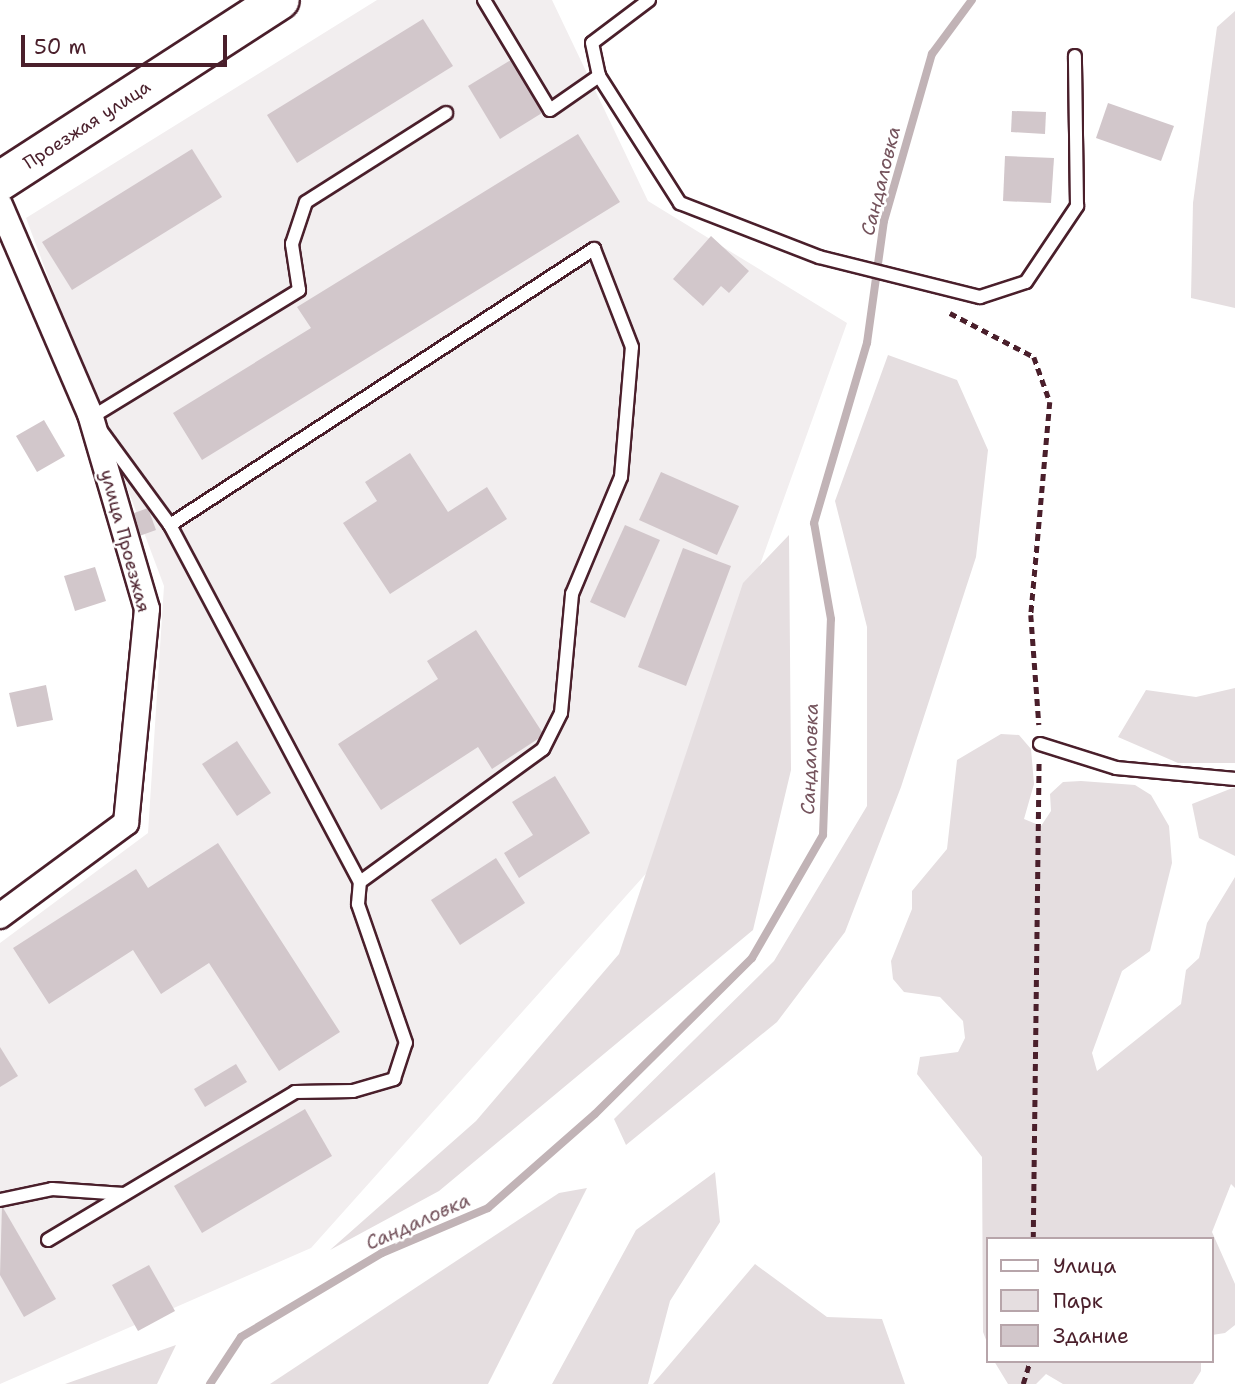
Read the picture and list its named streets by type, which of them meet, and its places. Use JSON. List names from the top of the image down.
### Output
{
  "streets": {
    "main road": ["Проезжая улица"],
    "street": ["улица Проезжая"]
  },
  "water": ["Сандаловка"],
  "legend": ["Улица", "Парк", "Здание"],
  "scale_bar": "50 m"
}
